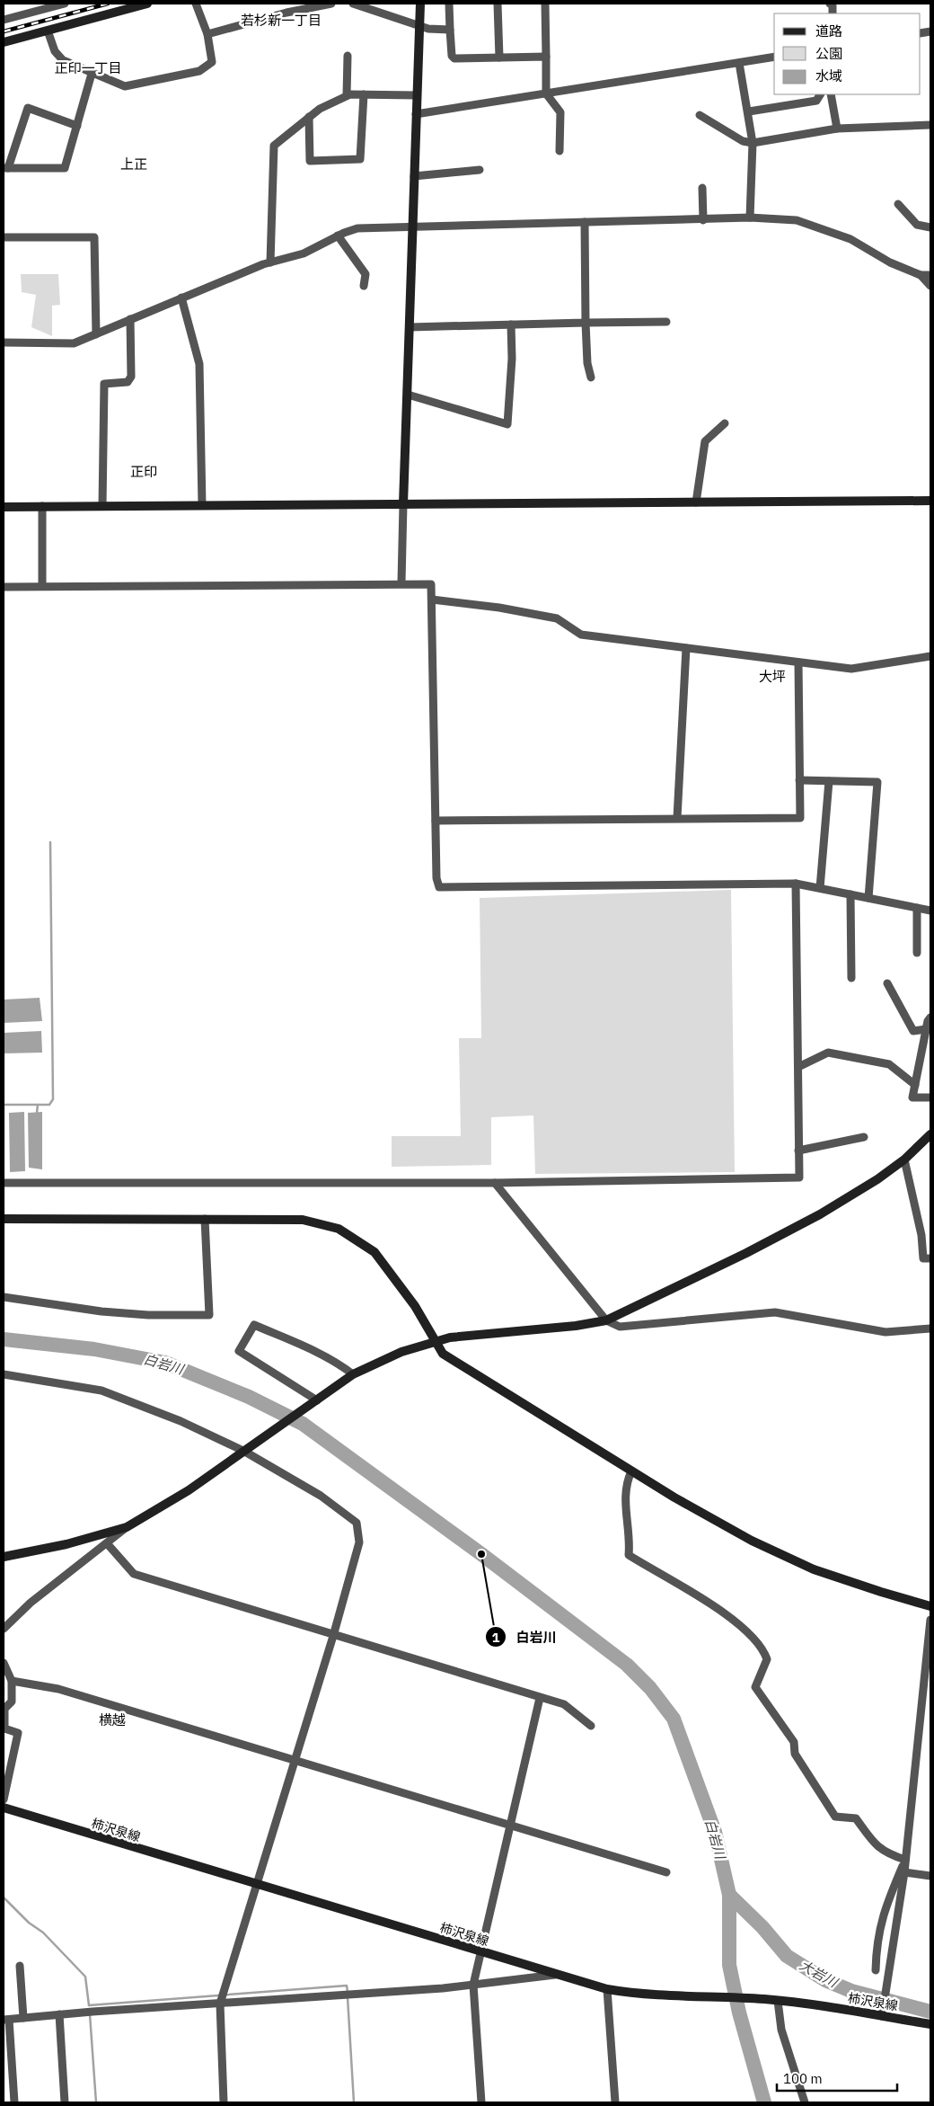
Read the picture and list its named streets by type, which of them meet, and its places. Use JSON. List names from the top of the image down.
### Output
{
  "streets": {
    "street": ["柿沢泉線"]
  },
  "districts": [
    "若杉新一丁目",
    "正印一丁目",
    "上正",
    "正印",
    "大坪",
    "横越"
  ],
  "water": ["白岩川", "大岩川"],
  "places": ["白岩川"],
  "legend": ["道路", "公園", "水域"],
  "scale_bar": "100 m"
}
